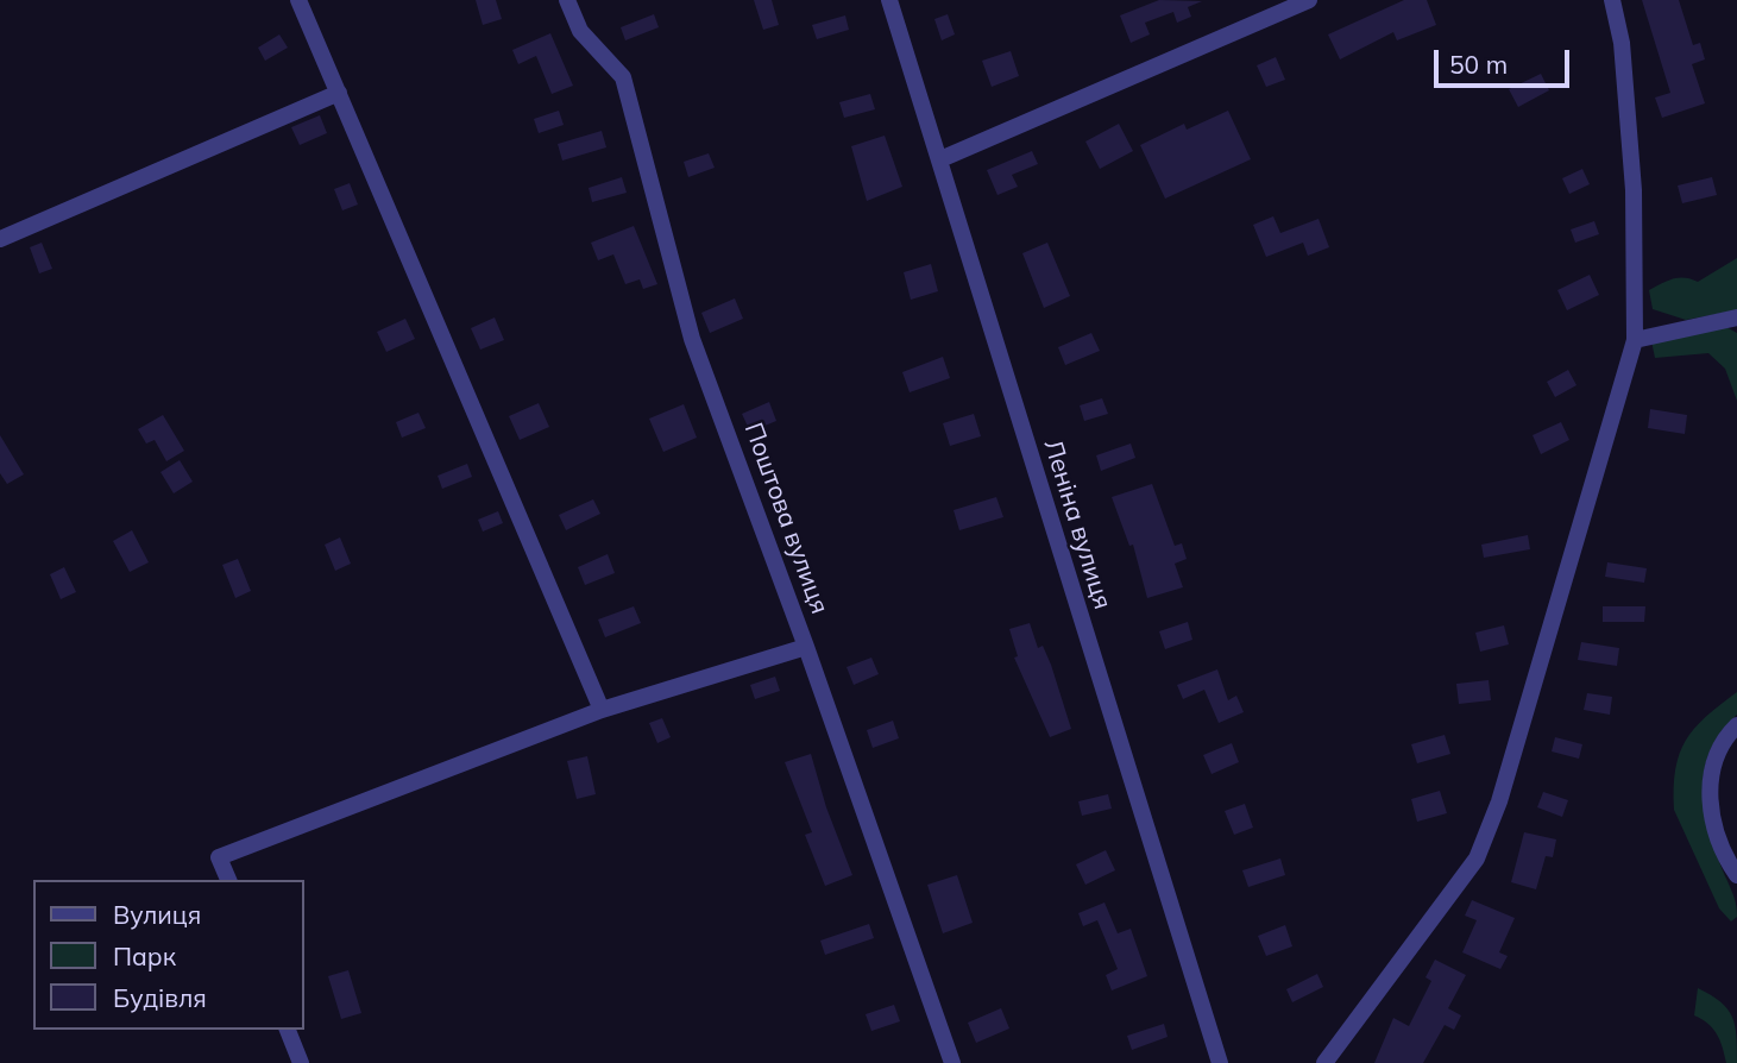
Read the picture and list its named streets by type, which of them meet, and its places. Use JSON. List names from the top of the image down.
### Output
{
  "streets": {
    "street": ["Поштова вулиця", "Леніна вулиця"]
  },
  "legend": ["Вулиця", "Парк", "Будівля"],
  "scale_bar": "50 m"
}
